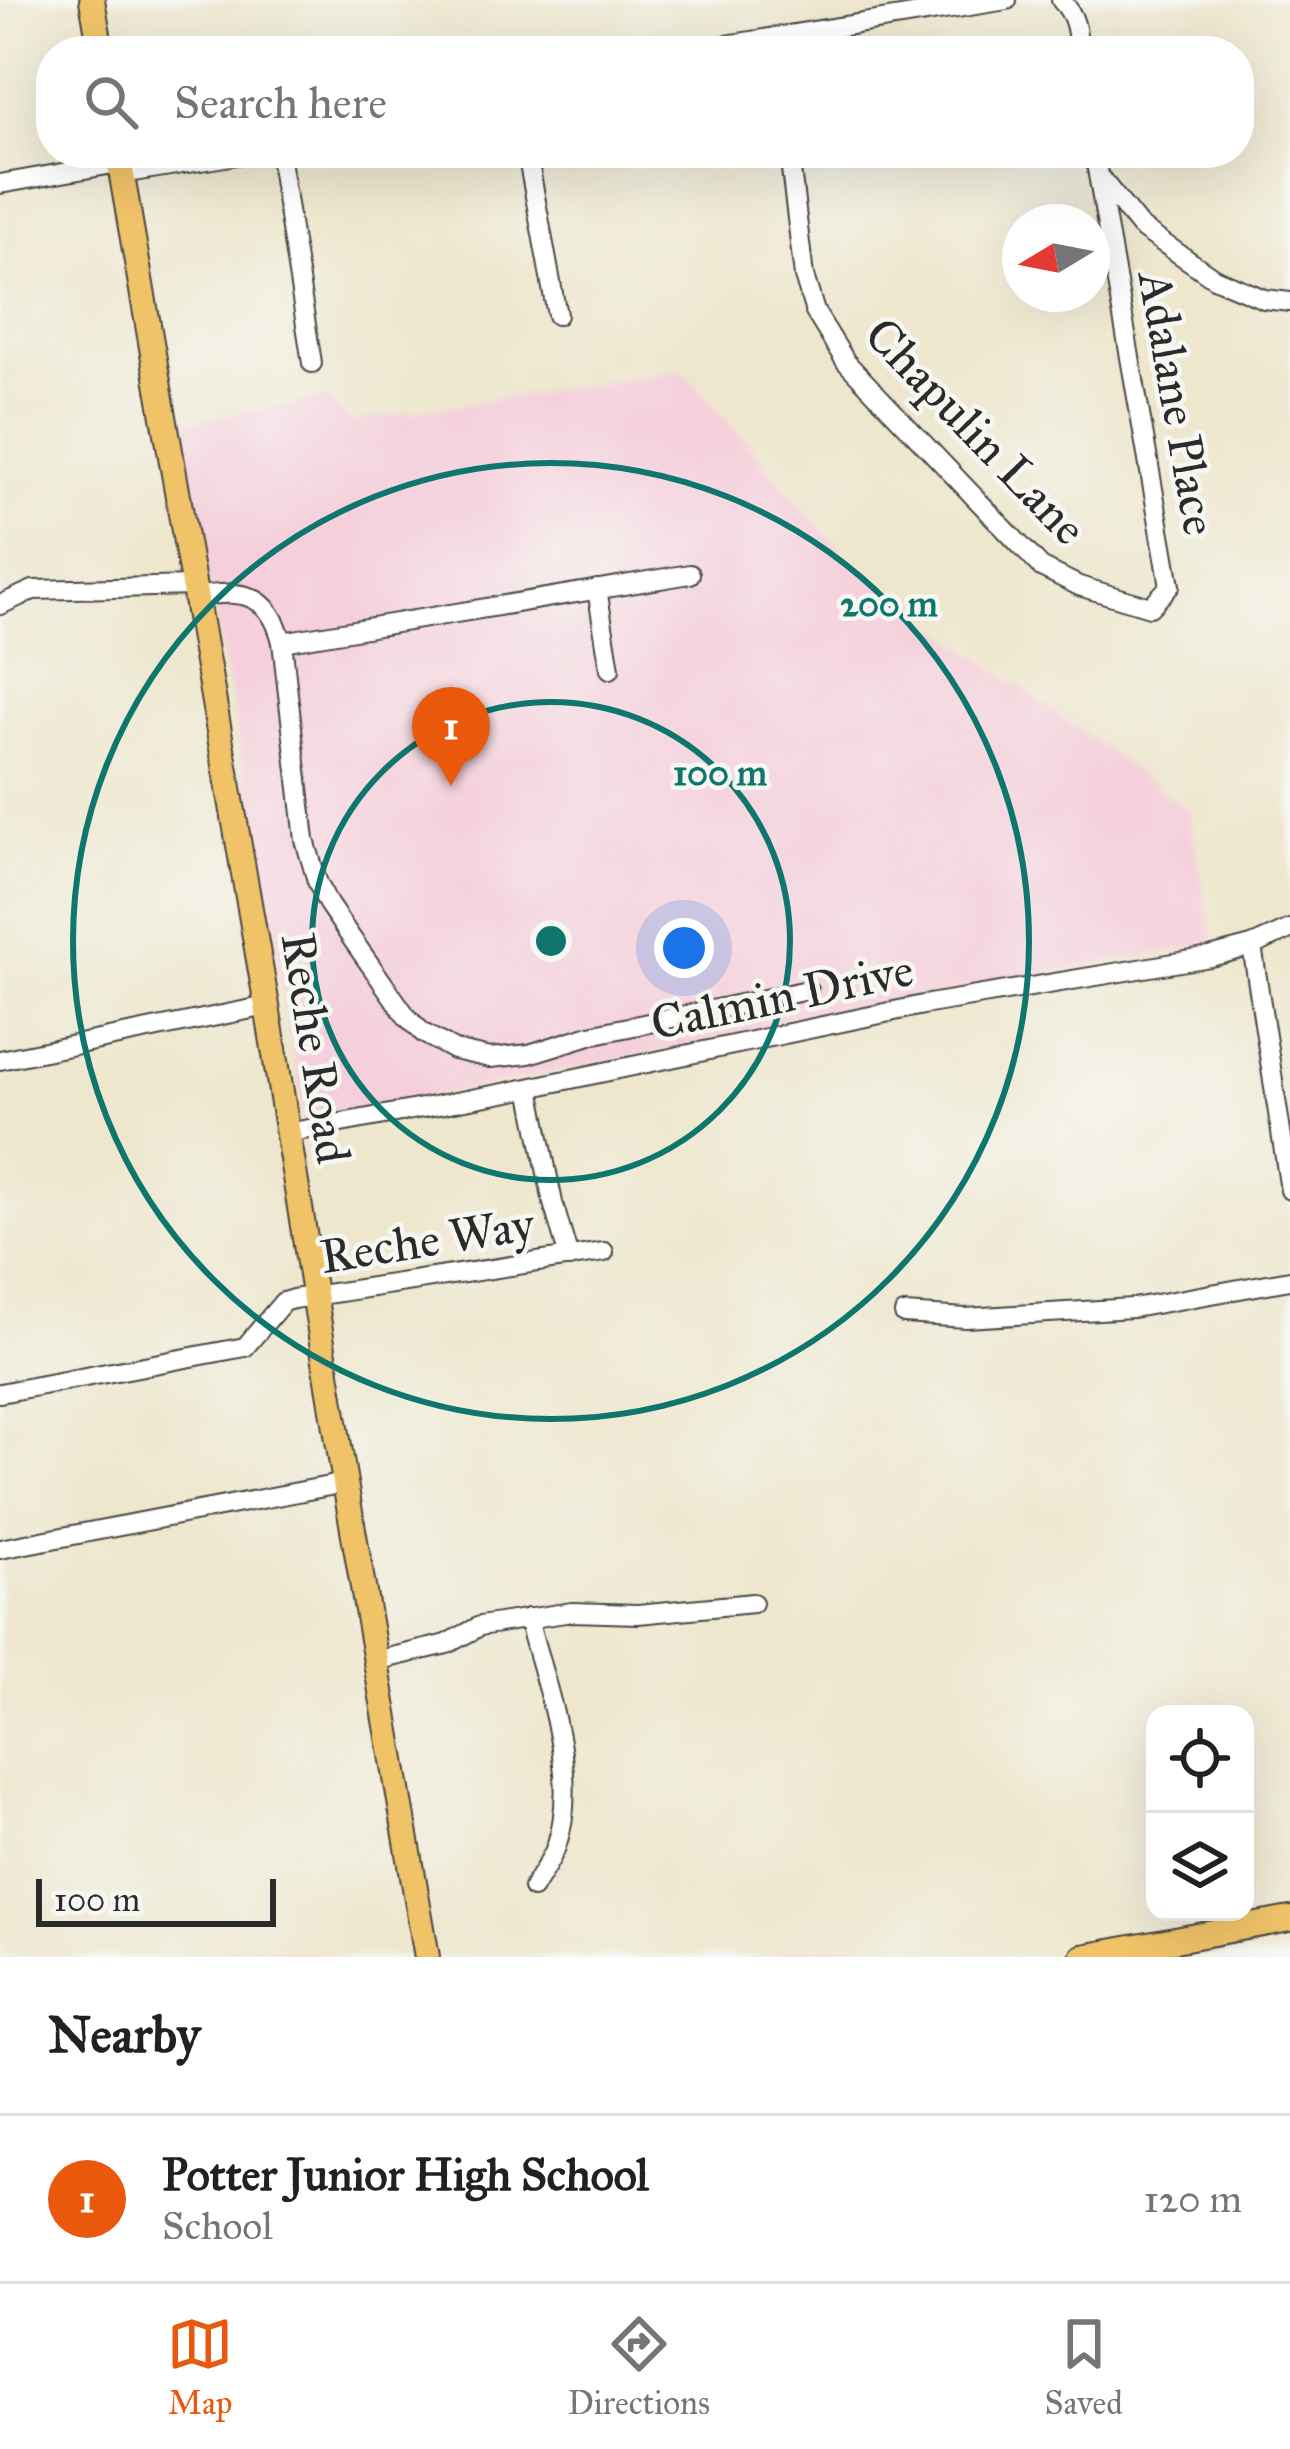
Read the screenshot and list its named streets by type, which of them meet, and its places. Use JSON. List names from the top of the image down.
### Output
{
  "streets": {
    "main road": ["Reche Road"],
    "street": [
      "Adalane Place",
      "Chapulin Lane",
      "Calmin Drive",
      "Reche Way"
    ]
  },
  "crossings": [
    ["Adalane Place", "Chapulin Lane"],
    ["Calmin Drive", "Reche Road"],
    ["Reche Road", "Reche Way"]
  ],
  "scale_bar": "100 m",
  "north": "left",
  "page": {
    "search": "Search here",
    "pins": "1",
    "scale": "100 m",
    "heading": "Nearby",
    "list": [
      {
        "mark": "1",
        "name": "Potter Junior High School",
        "note": "School",
        "value": "120 m"
      }
    ],
    "nav": ["Map", "Directions", "Saved"]
  },
  "rings": ["200 m", "100 m"]
}
